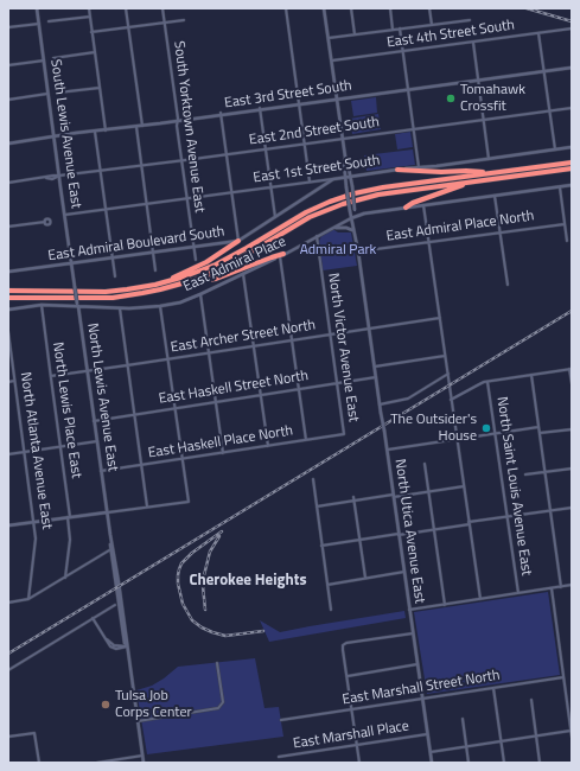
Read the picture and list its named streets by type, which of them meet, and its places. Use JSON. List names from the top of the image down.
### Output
{
  "streets": {
    "main road": [
      "East 3rd Street South",
      "South Lewis Avenue East",
      "East 1st Street South",
      "East Admiral Boulevard South",
      "East Admiral Place",
      "North Lewis Avenue East",
      "North Utica Avenue East"
    ],
    "street": [
      "East 4th Street South",
      "South Yorktown Avenue East",
      "East 2nd Street South",
      "East Admiral Place North",
      "East Archer Street North",
      "North Victor Avenue East",
      "East Haskell Street North",
      "North Lewis Place East",
      "East Haskell Place North",
      "North Atlanta Avenue East",
      "North Saint Louis Avenue East",
      "East Marshall Street North",
      "East Marshall Place"
    ]
  },
  "crossings": [
    ["East 3rd Street South", "South Yorktown Avenue East"],
    ["East 3rd Street South", "South Lewis Avenue East"],
    ["South Yorktown Avenue East", "East 2nd Street South"],
    ["South Yorktown Avenue East", "East 1st Street South"],
    ["South Yorktown Avenue East", "East Admiral Boulevard South"],
    ["East 2nd Street South", "South Lewis Avenue East"],
    ["South Lewis Avenue East", "East 1st Street South"],
    ["South Lewis Avenue East", "East Admiral Boulevard South"],
    ["South Lewis Avenue East", "North Lewis Avenue East"],
    ["East 1st Street South", "East Admiral Boulevard South"],
    ["East 1st Street South", "North Utica Avenue East"],
    ["East Admiral Place North", "North Utica Avenue East"],
    ["East Admiral Boulevard South", "North Lewis Avenue East"],
    ["East Admiral Place", "North Victor Avenue East"],
    ["East Admiral Place", "North Lewis Avenue East"],
    ["East Admiral Place", "North Lewis Place East"],
    ["East Admiral Place", "North Utica Avenue East"],
    ["East Archer Street North", "North Victor Avenue East"],
    ["East Archer Street North", "North Lewis Avenue East"],
    ["East Archer Street North", "North Lewis Place East"],
    ["East Archer Street North", "North Utica Avenue East"],
    ["North Victor Avenue East", "East Haskell Street North"],
    ["North Victor Avenue East", "East Haskell Place North"],
    ["East Haskell Street North", "North Lewis Avenue East"],
    ["East Haskell Street North", "North Utica Avenue East"],
    ["North Lewis Avenue East", "East Haskell Place North"],
    ["North Utica Avenue East", "East Marshall Street North"],
    ["North Utica Avenue East", "East Marshall Place"]
  ],
  "districts": ["Cherokee Heights"],
  "parks": ["Admiral Park"],
  "places": ["Tomahawk Crossfit", "The Outsider's House", "Tulsa Job Corps Center"]
}
